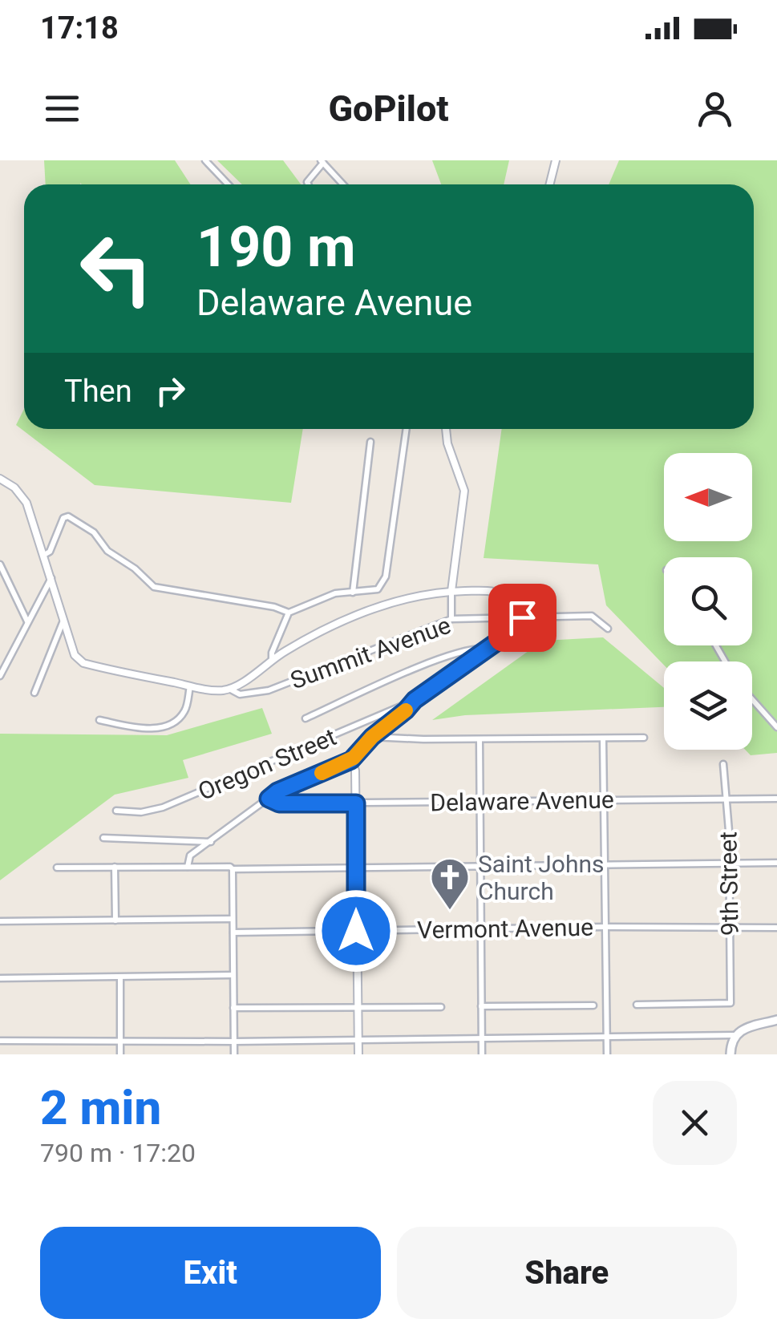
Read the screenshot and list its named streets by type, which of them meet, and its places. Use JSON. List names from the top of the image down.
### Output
{
  "streets": {
    "street": [
      "Summit Avenue",
      "Oregon Street",
      "Delaware Avenue",
      "9th Street",
      "Vermont Avenue"
    ]
  },
  "crossings": [
    ["Delaware Avenue", "9th Street"],
    ["9th Street", "Vermont Avenue"]
  ],
  "places": {
    "church": ["Saint Johns Church"]
  },
  "north": "left",
  "page": {
    "status": "17:18",
    "header": "GoPilot",
    "turn": ["190 m", "Delaware Avenue"],
    "then": "Then",
    "heading": ["2 min", "790 m · 17:20"],
    "buttons": ["Exit", "Share"]
  }
}
